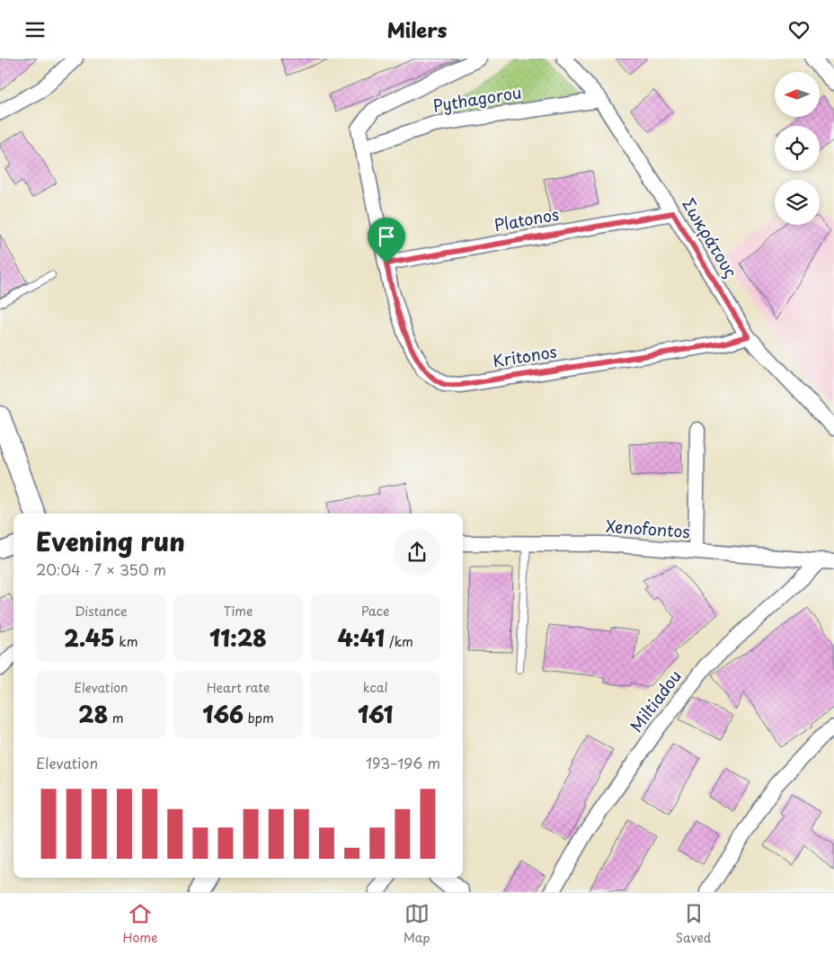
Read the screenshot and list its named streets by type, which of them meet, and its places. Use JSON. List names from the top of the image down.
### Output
{
  "streets": {
    "street": [
      "Pythagorou",
      "Platonos",
      "Σωκράτους",
      "Kritonos",
      "Xenofontos",
      "Miltiadou"
    ]
  },
  "crossings": [
    ["Pythagorou", "Σωκράτους"],
    ["Pythagorou", "Kritonos"],
    ["Platonos", "Σωκράτους"],
    ["Platonos", "Kritonos"],
    ["Σωκράτους", "Kritonos"],
    ["Xenofontos", "Miltiadou"]
  ],
  "north": "left",
  "page": {
    "header": "Milers",
    "heading": ["Evening run", "20:04 · 7 × 350 m"],
    "stats": [
      ["Distance", "2.45 km"],
      ["Time", "11:28"],
      ["Pace", "4:41 /km"],
      ["Elevation", "28 m"],
      ["Heart rate", "166 bpm"],
      ["kcal", "161"]
    ],
    "chart": ["Elevation", "193–196 m"],
    "tabs": ["Home", "Map", "Saved"]
  }
}
